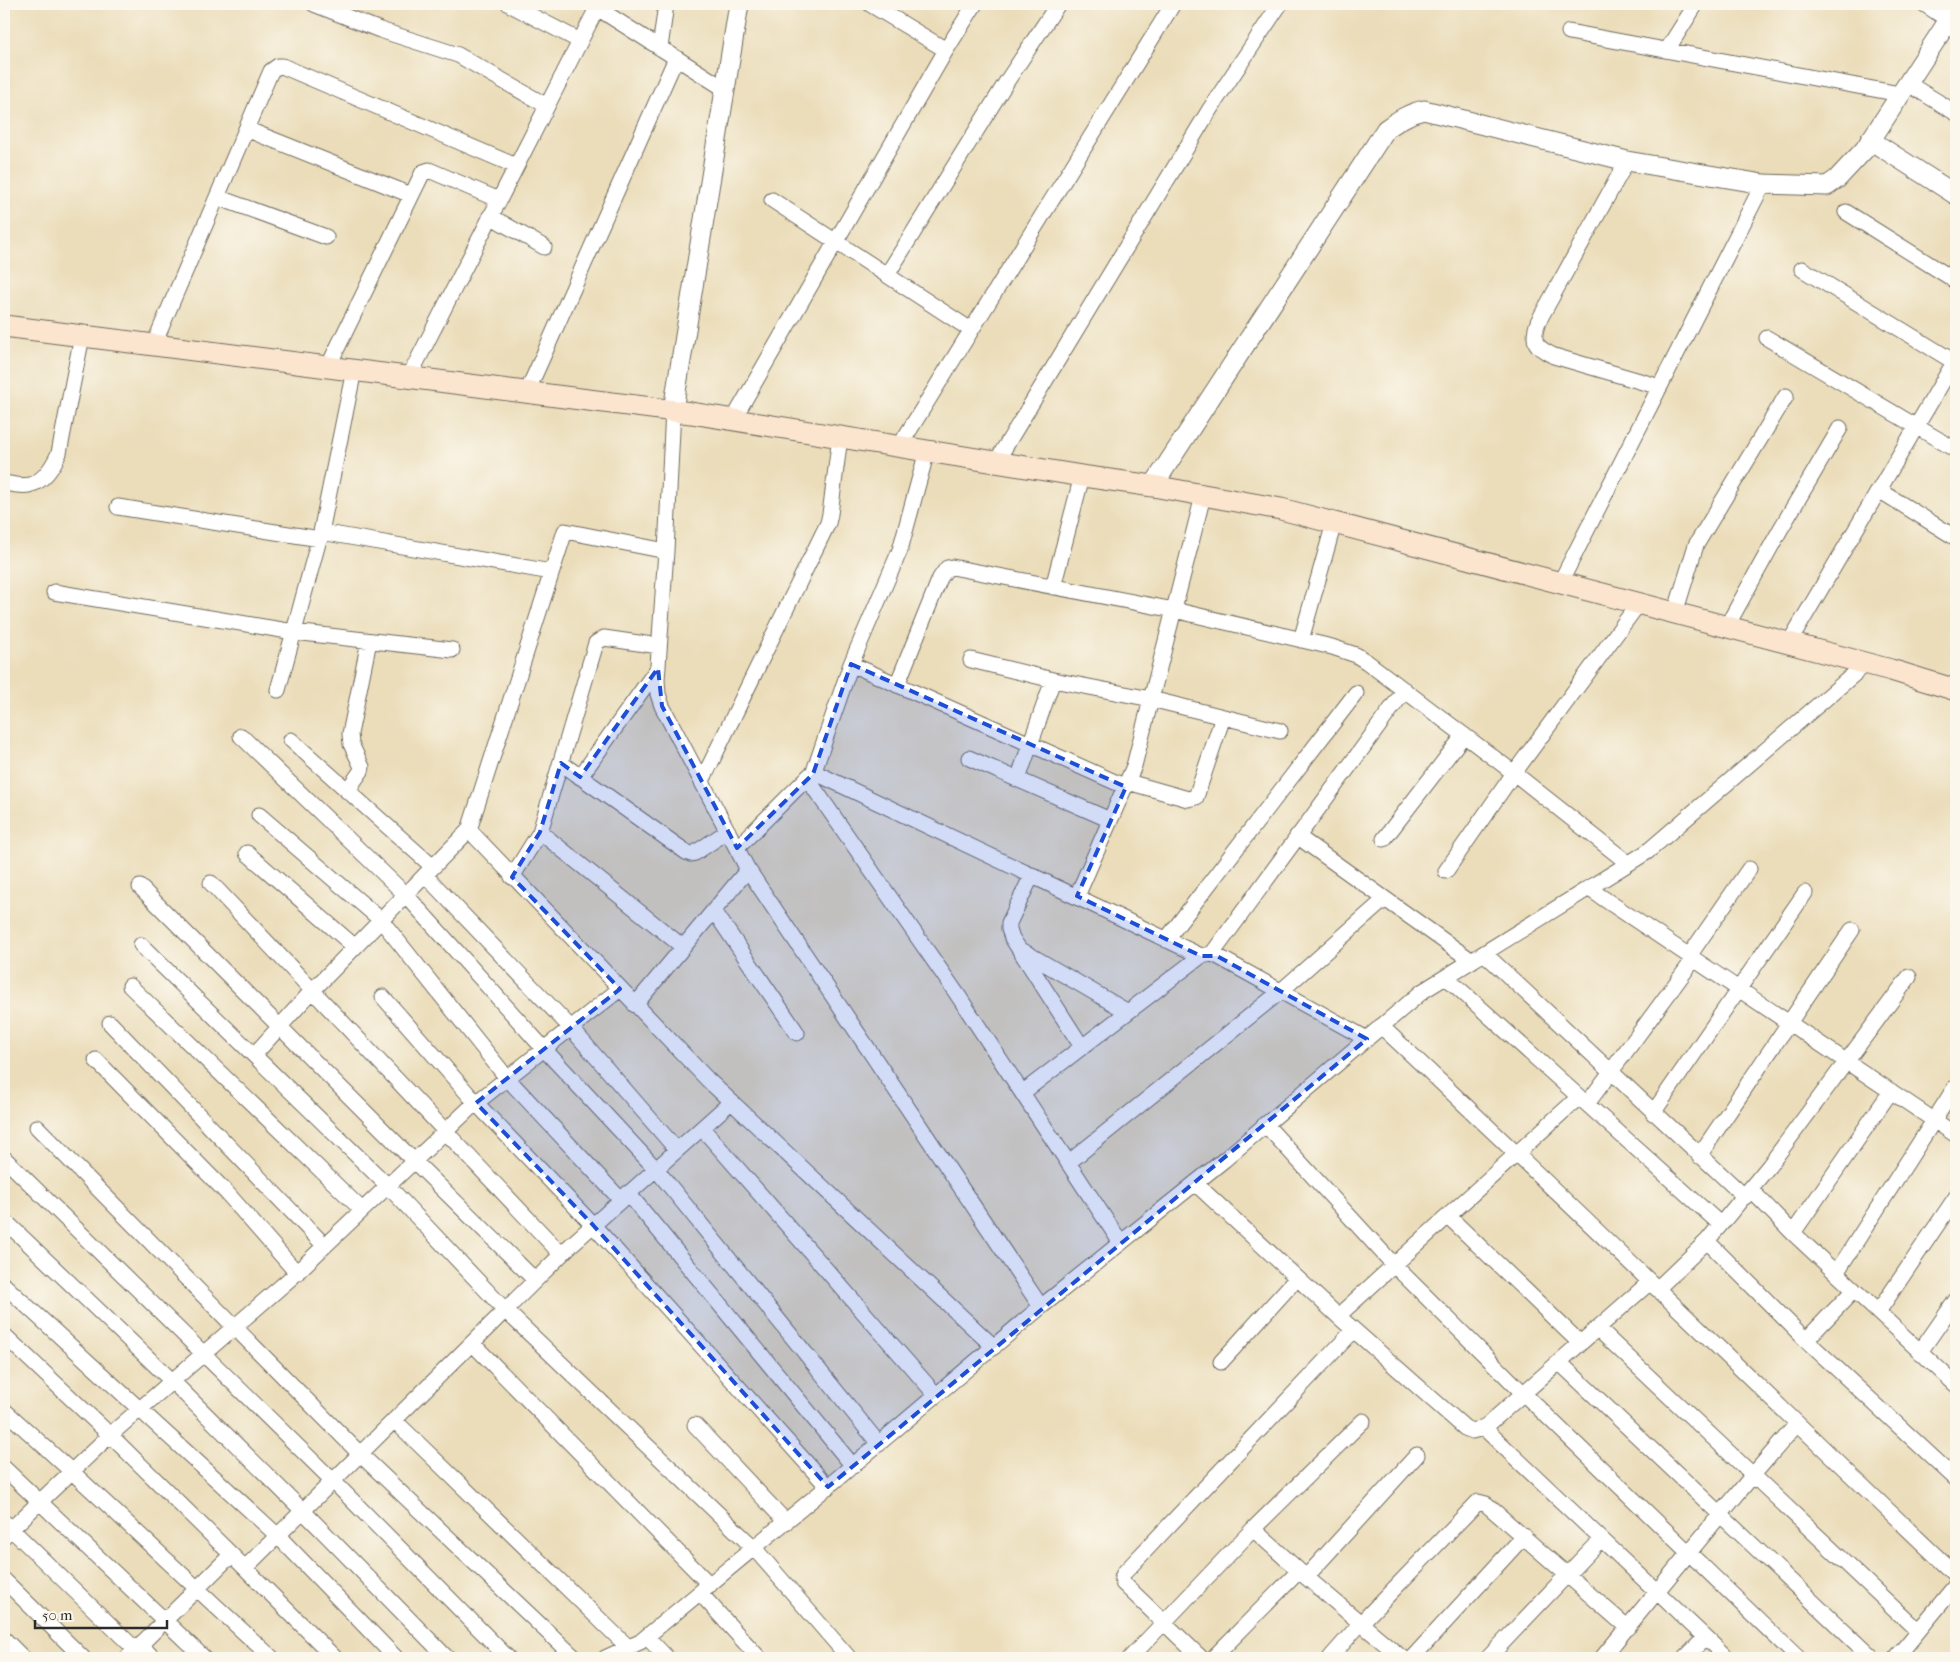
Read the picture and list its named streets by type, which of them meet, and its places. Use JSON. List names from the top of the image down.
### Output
{
  "scale_bar": "50 m"
}
